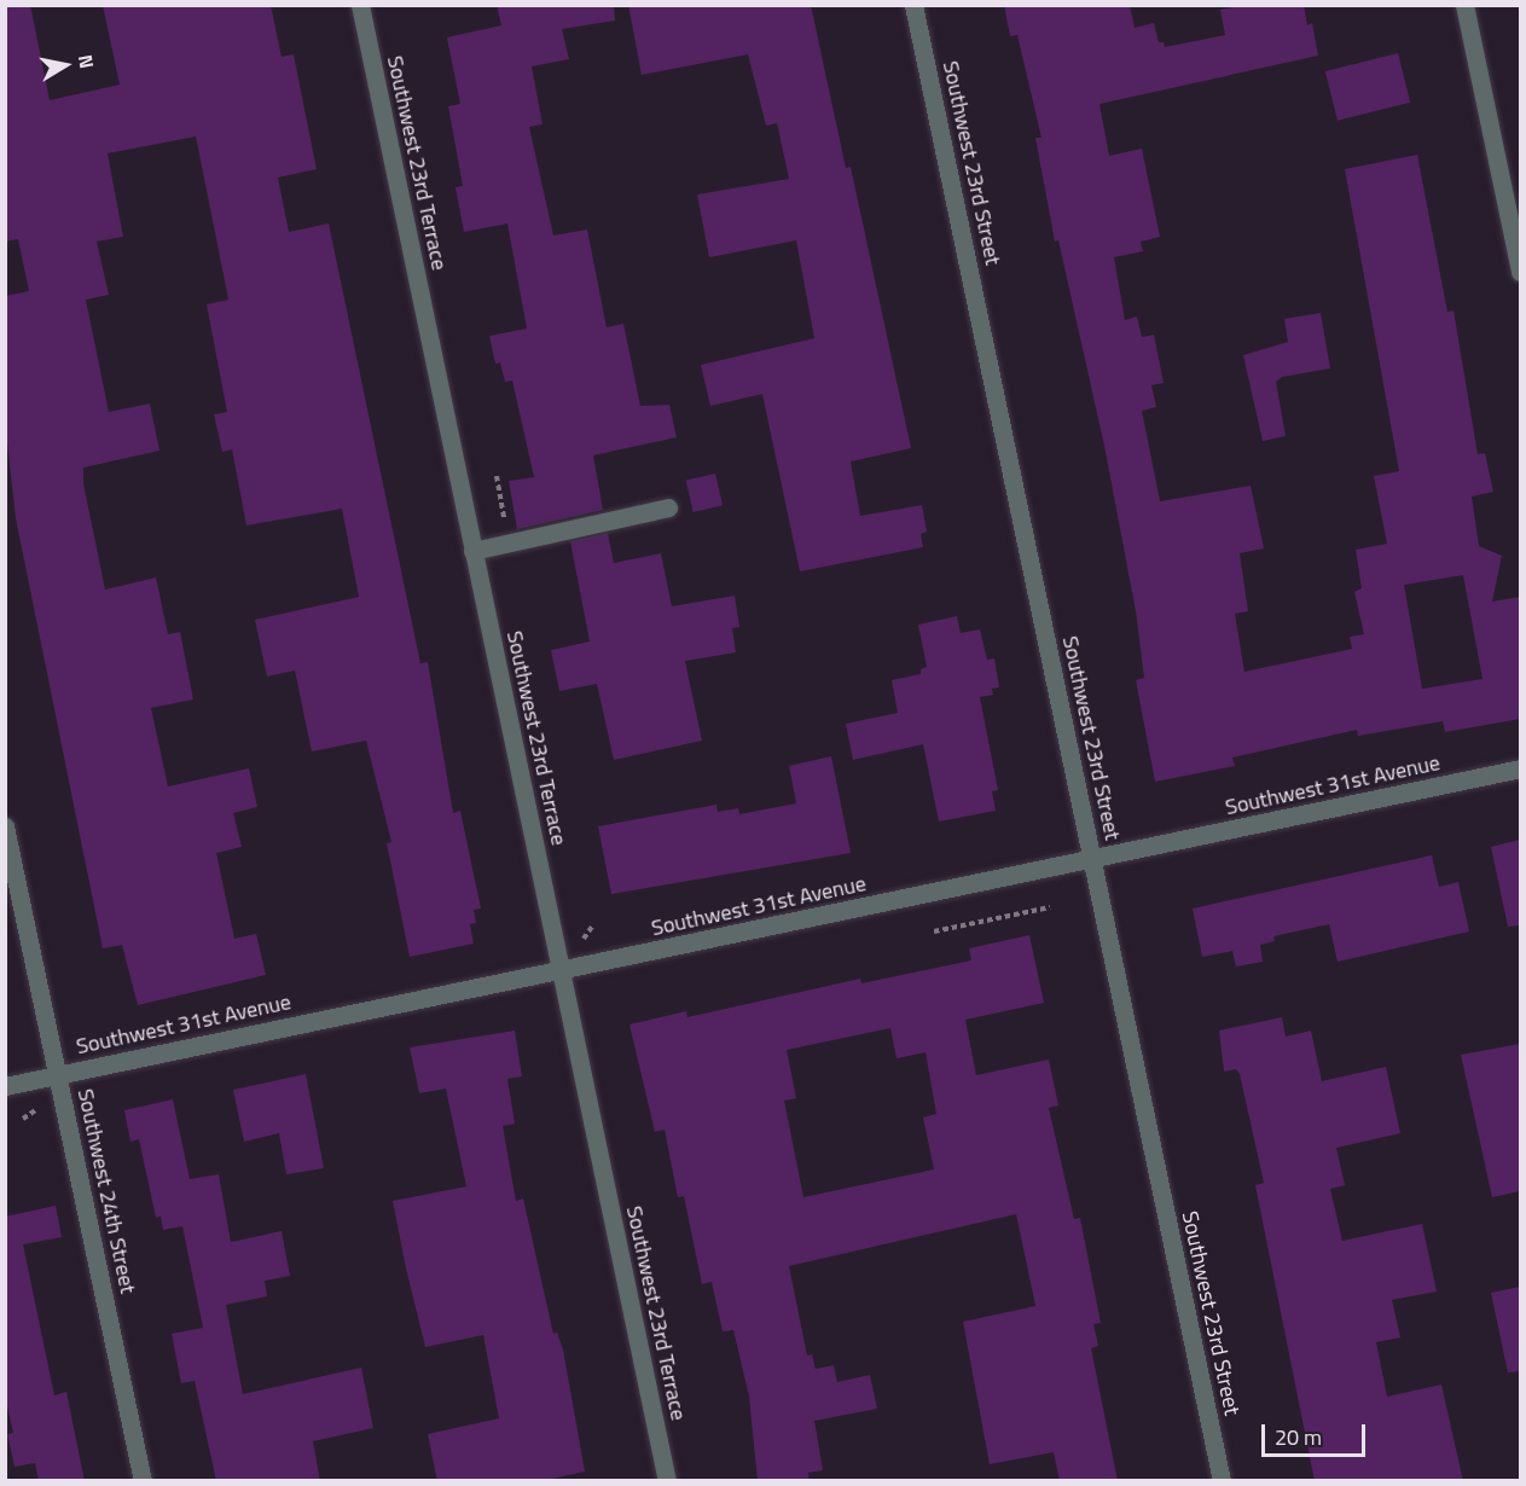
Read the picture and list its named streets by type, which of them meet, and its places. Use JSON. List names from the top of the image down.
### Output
{
  "streets": {
    "street": [
      "Southwest 23rd Terrace",
      "Southwest 23rd Street",
      "Southwest 31st Avenue",
      "Southwest 24th Street"
    ]
  },
  "crossings": [
    ["Southwest 23rd Terrace", "Southwest 31st Avenue"],
    ["Southwest 23rd Street", "Southwest 31st Avenue"],
    ["Southwest 31st Avenue", "Southwest 24th Street"]
  ],
  "scale_bar": "20 m",
  "north": "right"
}
